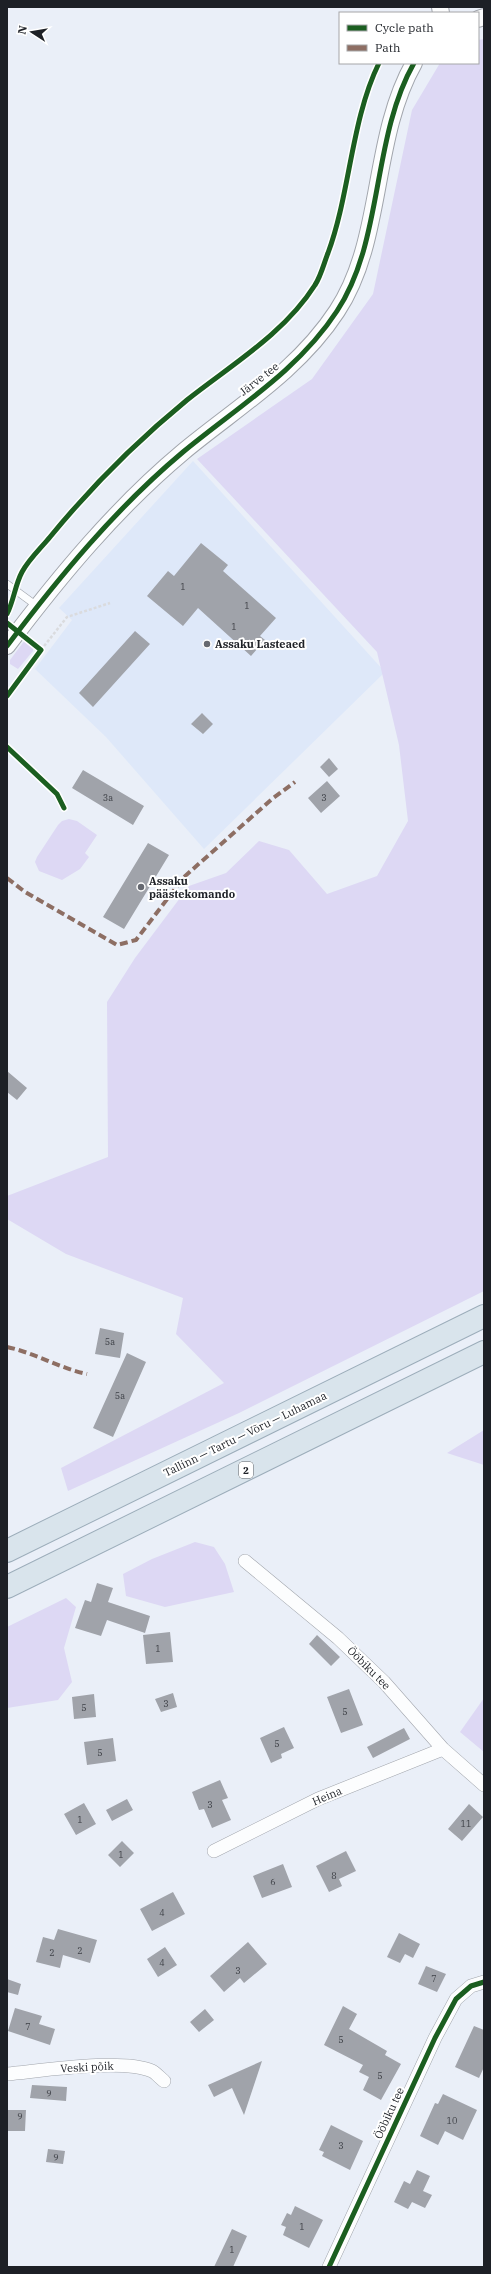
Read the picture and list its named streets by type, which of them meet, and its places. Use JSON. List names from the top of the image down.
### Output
{
  "streets": {
    "highway": ["Tallinn — Tartu — Võru — Luhamaa", "2"],
    "street": [
      "Järve tee",
      "Ööbiku tee",
      "Heina",
      "Veski põik"
    ]
  },
  "crossings": [
    ["Ööbiku tee", "Heina"]
  ],
  "places": ["Assaku Lasteaed", "Assaku päästekomando"],
  "house_numbers": [
    "1",
    "1",
    "1",
    "3a",
    "3",
    "5a",
    "5a",
    "1",
    "3",
    "5",
    "5",
    "5",
    "5",
    "3",
    "1",
    "11",
    "1",
    "8",
    "6",
    "4",
    "2",
    "2",
    "4",
    "3",
    "7",
    "7",
    "5",
    "5",
    "9",
    "9",
    "10",
    "3",
    "9",
    "1",
    "1"
  ],
  "legend": ["Cycle path", "Path"],
  "north": "left"
}
